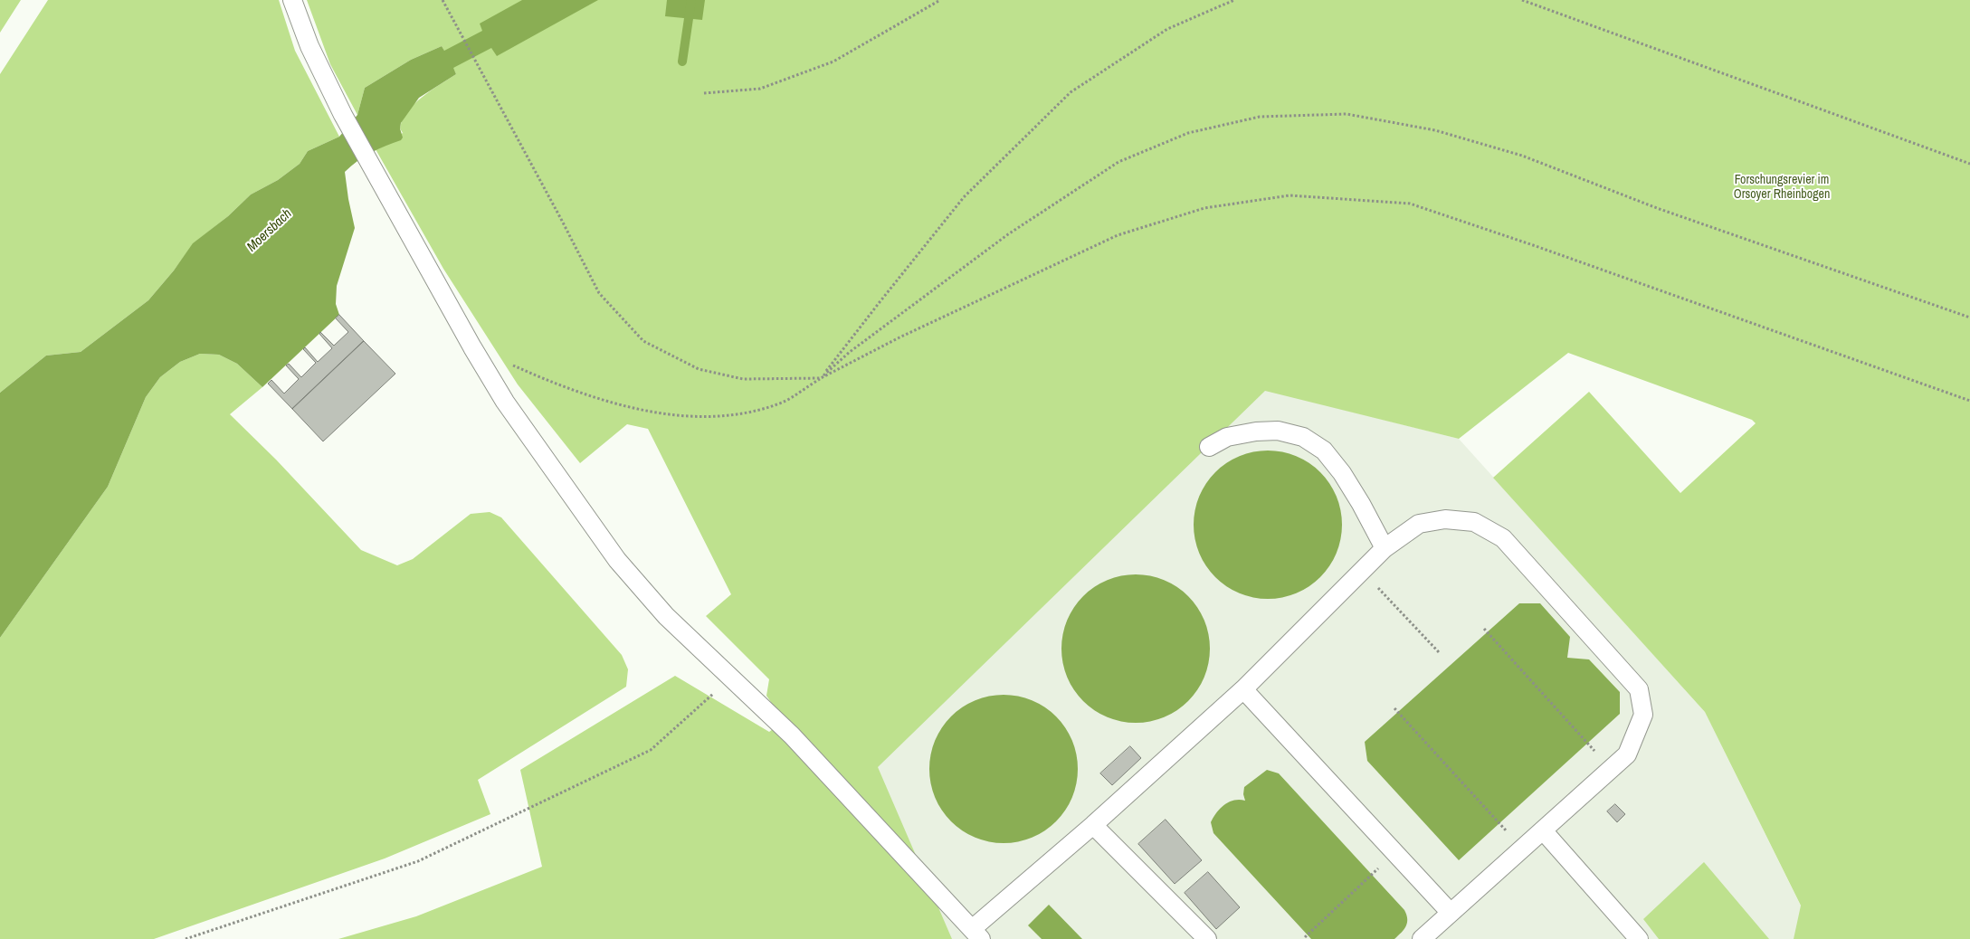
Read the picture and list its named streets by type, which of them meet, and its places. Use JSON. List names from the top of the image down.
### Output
{
  "water": ["Moersbach"],
  "parks": ["Forschungsrevier im Orsoyer Rheinbogen"]
}
